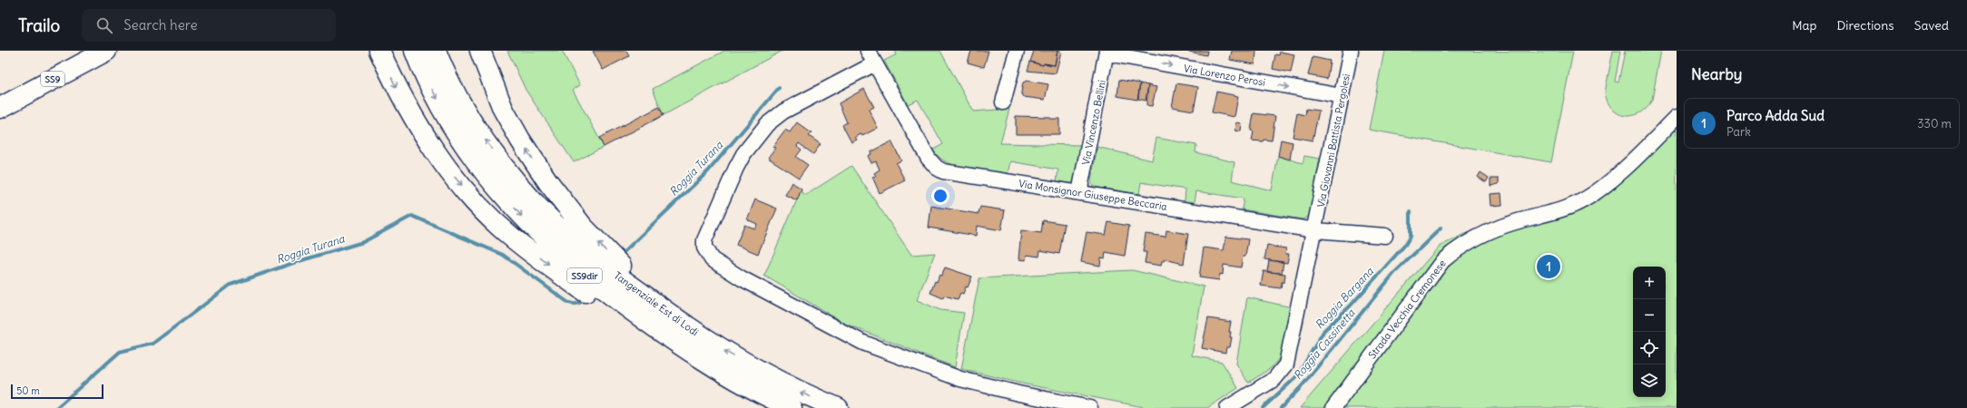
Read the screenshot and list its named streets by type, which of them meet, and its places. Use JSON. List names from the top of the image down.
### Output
{
  "streets": {
    "main road": ["SS9", "SS9dir", "Tangenziale Est di Lodi"],
    "street": [
      "Via Lorenzo Perosi",
      "Via Vincenzo Bellini",
      "Via Giovanni Battista Pergolesi",
      "Via Monsignor Giuseppe Beccaria",
      "Strada Vecchia Cremonese"
    ]
  },
  "crossings": [
    ["Via Lorenzo Perosi", "Via Vincenzo Bellini"],
    ["Via Lorenzo Perosi", "Via Giovanni Battista Pergolesi"],
    ["Via Vincenzo Bellini", "Via Monsignor Giuseppe Beccaria"],
    ["Via Giovanni Battista Pergolesi", "Via Monsignor Giuseppe Beccaria"]
  ],
  "one_way": ["Via Lorenzo Perosi"],
  "water": ["Roggia Turana", "Roggia Bargana", "Roggia Cassinetta"],
  "scale_bar": "50 m",
  "page": {
    "header": "Trailo",
    "search": "Search here",
    "nav": ["Map", "Directions", "Saved"],
    "heading": "Nearby",
    "list": [
      {
        "mark": "1",
        "name": "Parco Adda Sud",
        "note": "Park",
        "value": "330 m"
      }
    ],
    "pins": "1",
    "map_buttons": ["+", "−"],
    "scale": "50 m"
  }
}
